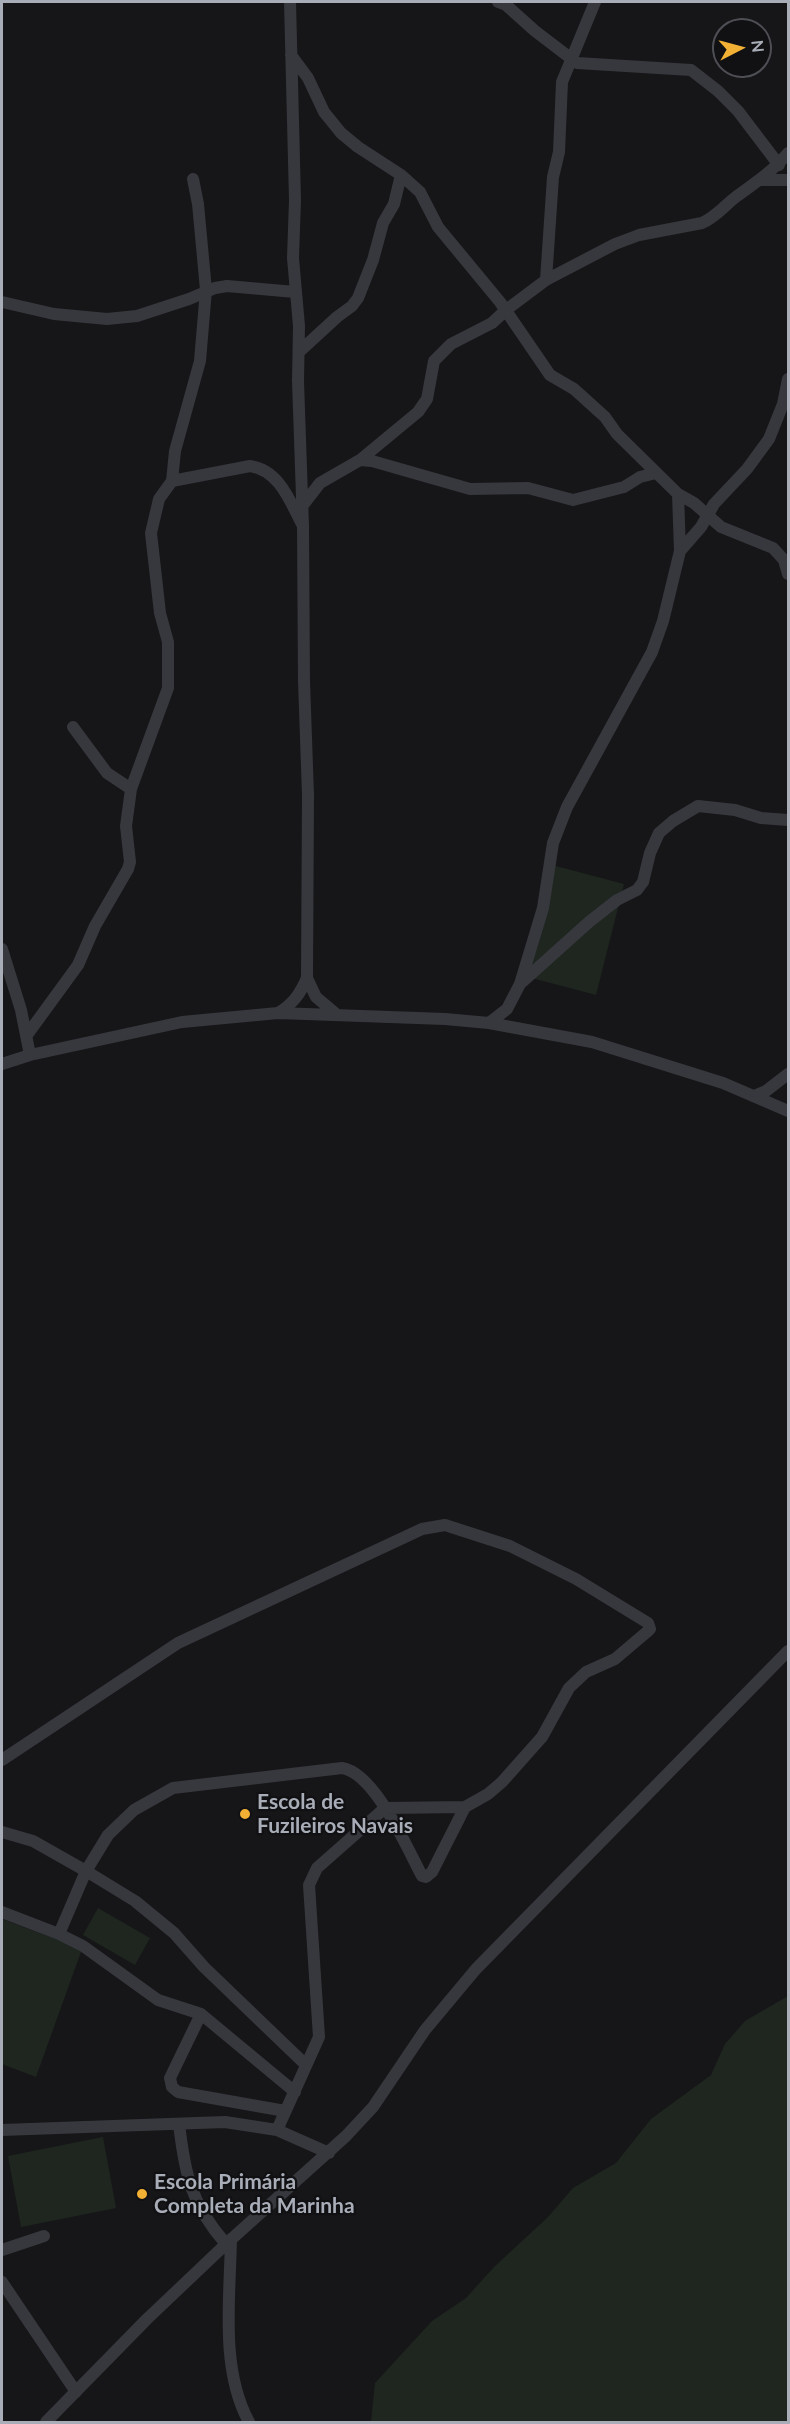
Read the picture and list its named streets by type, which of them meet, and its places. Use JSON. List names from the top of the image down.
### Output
{
  "places": ["Escola de Fuzileiros Navais", "Escola Primária Completa da Marinha"],
  "north": "right"
}
